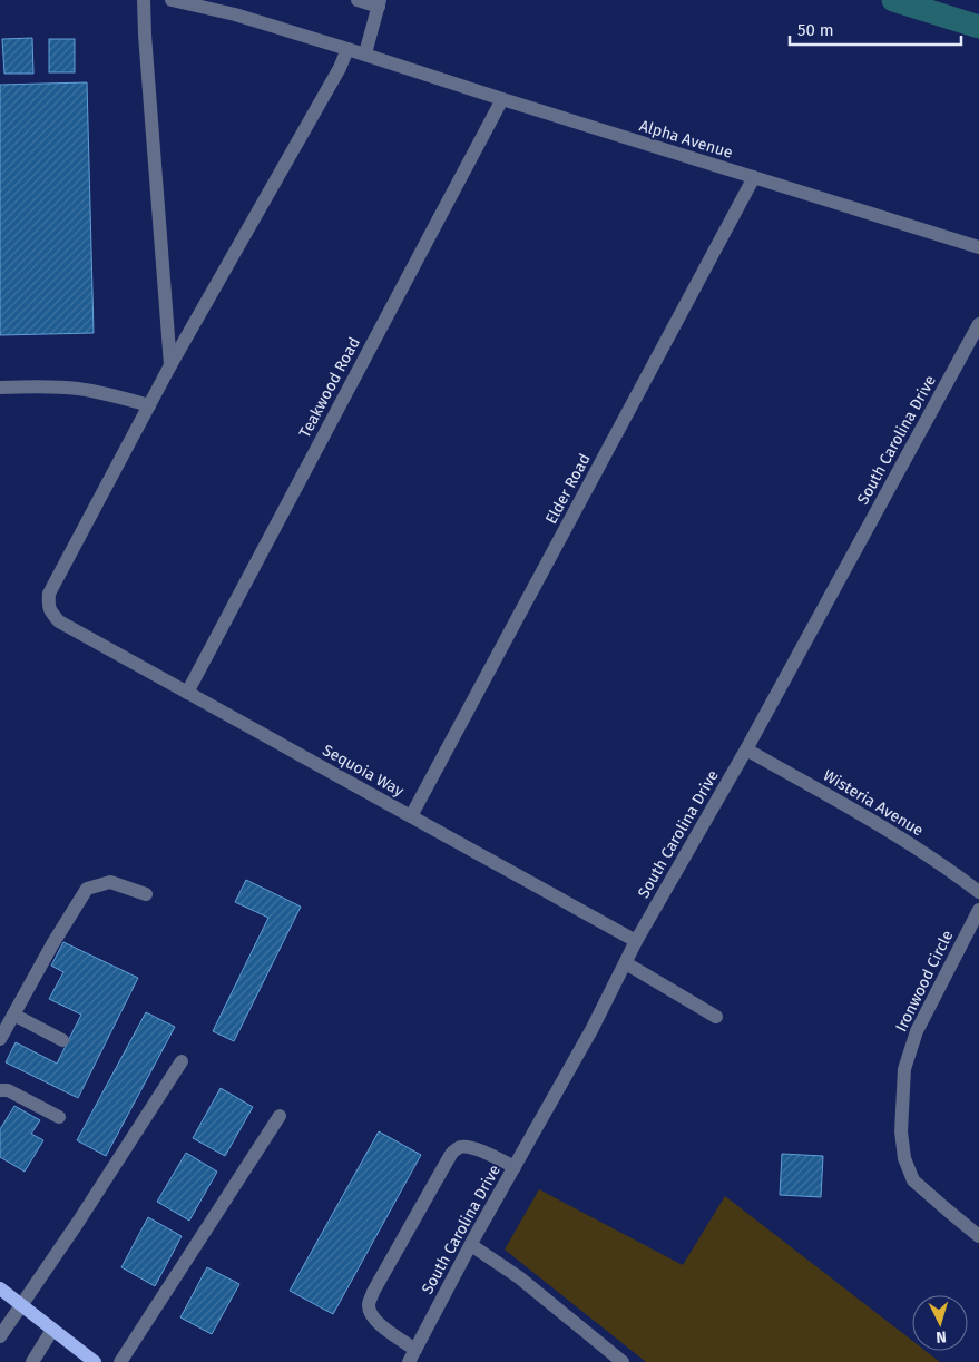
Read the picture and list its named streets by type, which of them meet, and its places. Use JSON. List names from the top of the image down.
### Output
{
  "streets": {
    "street": [
      "Alpha Avenue",
      "Teakwood Road",
      "South Carolina Drive",
      "Elder Road",
      "Sequoia Way",
      "Wisteria Avenue",
      "Ironwood Circle"
    ]
  },
  "crossings": [
    ["Alpha Avenue", "Teakwood Road"],
    ["Alpha Avenue", "Elder Road"],
    ["Alpha Avenue", "Sequoia Way"],
    ["Teakwood Road", "Sequoia Way"],
    ["South Carolina Drive", "Sequoia Way"],
    ["South Carolina Drive", "Wisteria Avenue"],
    ["Elder Road", "Sequoia Way"]
  ],
  "scale_bar": "50 m",
  "north": "bottom"
}
